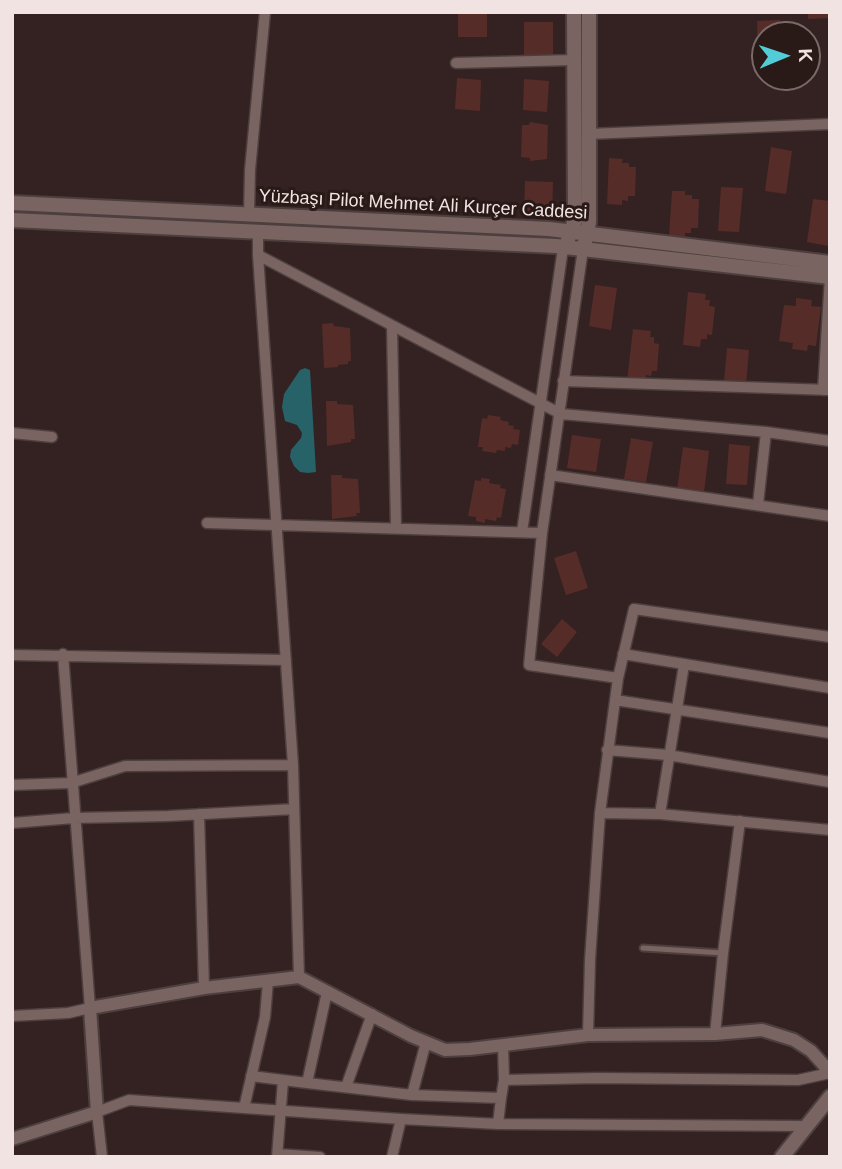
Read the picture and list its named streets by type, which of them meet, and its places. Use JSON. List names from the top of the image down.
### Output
{
  "streets": {
    "main road": ["Yüzbaşı Pilot Mehmet Ali Kurçer Caddesi"]
  },
  "north": "right"
}
